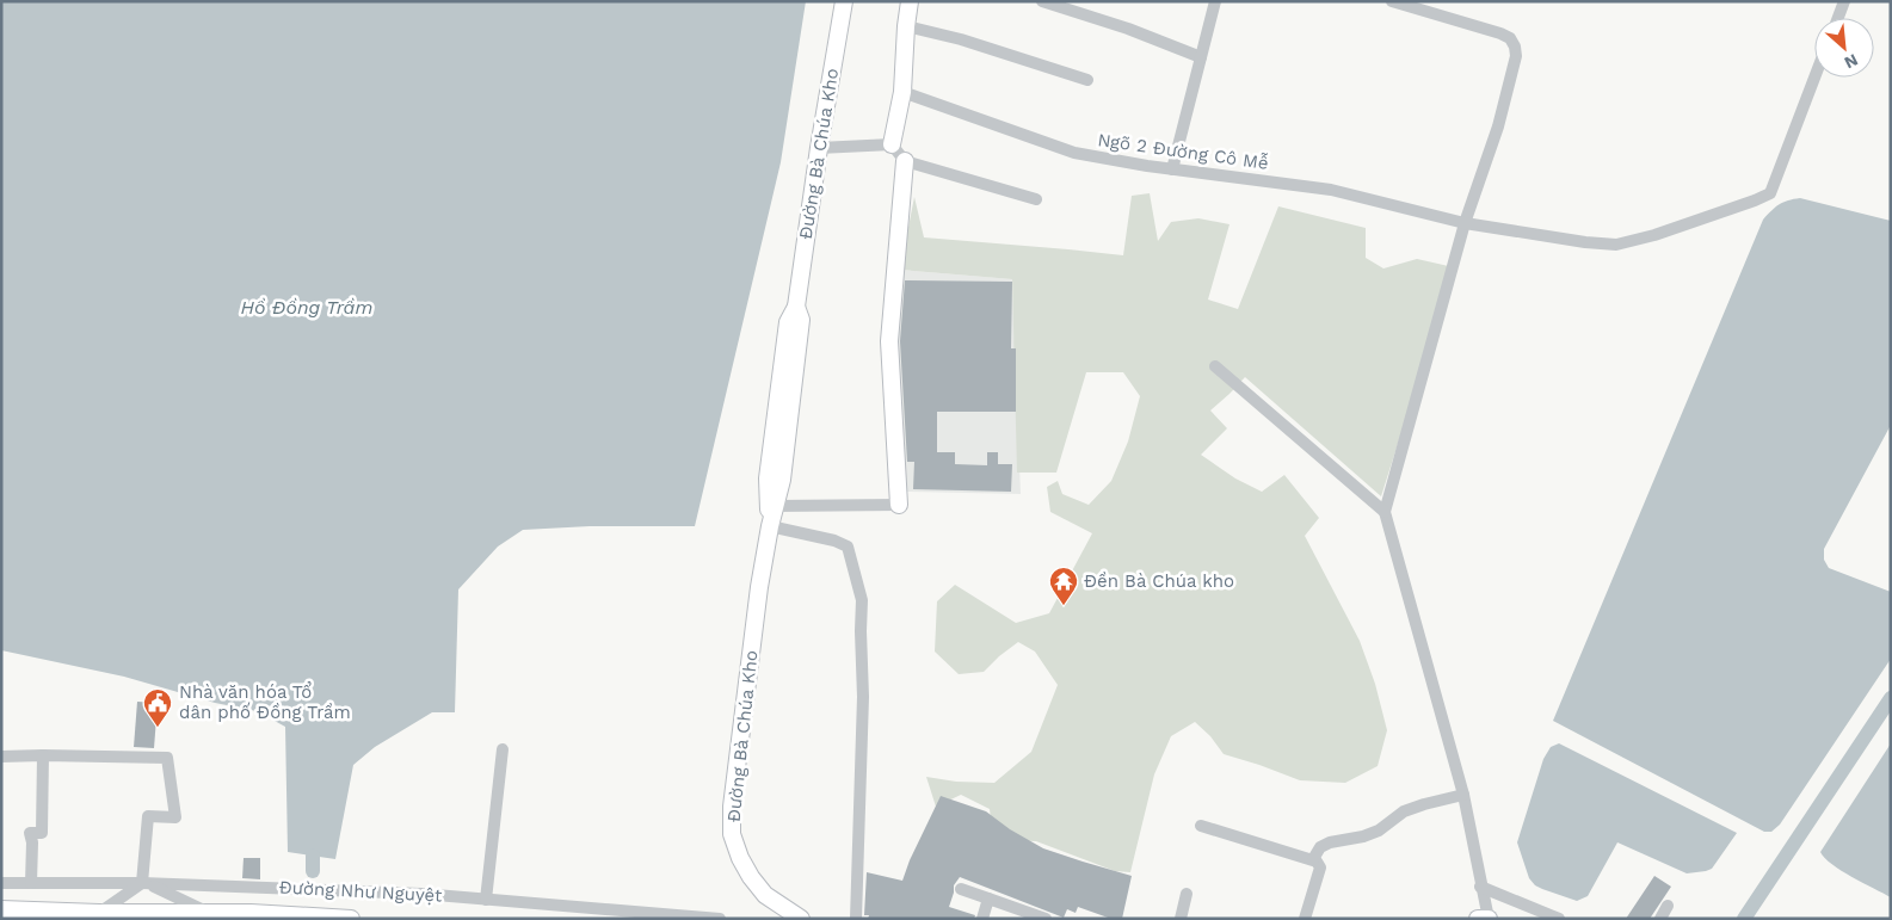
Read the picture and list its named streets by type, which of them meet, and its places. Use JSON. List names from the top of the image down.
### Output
{
  "streets": {
    "street": ["Ngõ 2 Đường Cô Mễ", "Đường Bà Chúa Kho", "Đường Như Nguyệt"]
  },
  "water": ["Hồ Đồng Trầm"],
  "places": {
    "temple": ["Đền Bà Chúa kho"],
    "public building": ["Nhà văn hóa Tổ dân phố Đồng Trầm"]
  },
  "north": "bottom right"
}
